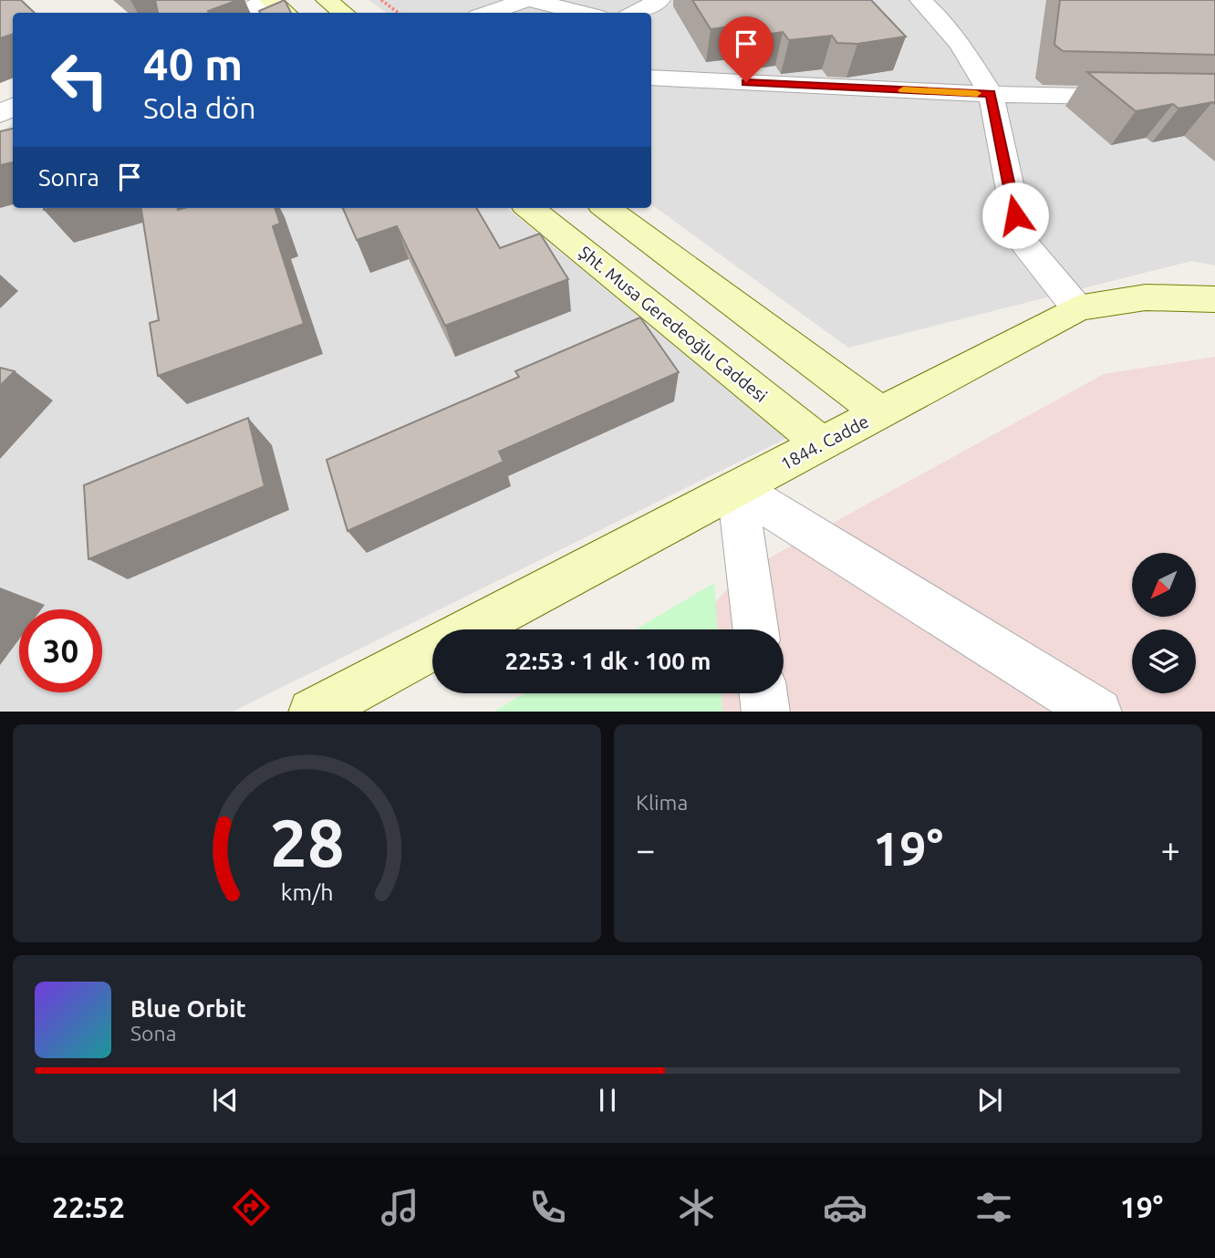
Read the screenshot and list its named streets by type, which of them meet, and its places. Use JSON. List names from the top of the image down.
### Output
{
  "streets": {
    "street": ["Şht. Musa Geredeoğlu Caddesi", "1844. Cadde"]
  },
  "crossings": [
    ["Şht. Musa Geredeoğlu Caddesi", "1844. Cadde"]
  ],
  "north": "bottom left",
  "page": {
    "turn": ["40 m", "Sola dön"],
    "then": "Sonra",
    "limit": "30",
    "trip": "22:53 · 1 dk · 100 m",
    "tile": "Klima",
    "heat": ["−", "19°", "+"],
    "song": ["Blue Orbit", "Sona"],
    "tabs": ["22:52", "19°"],
    "gauge": ["28", "km/h"]
  }
}
